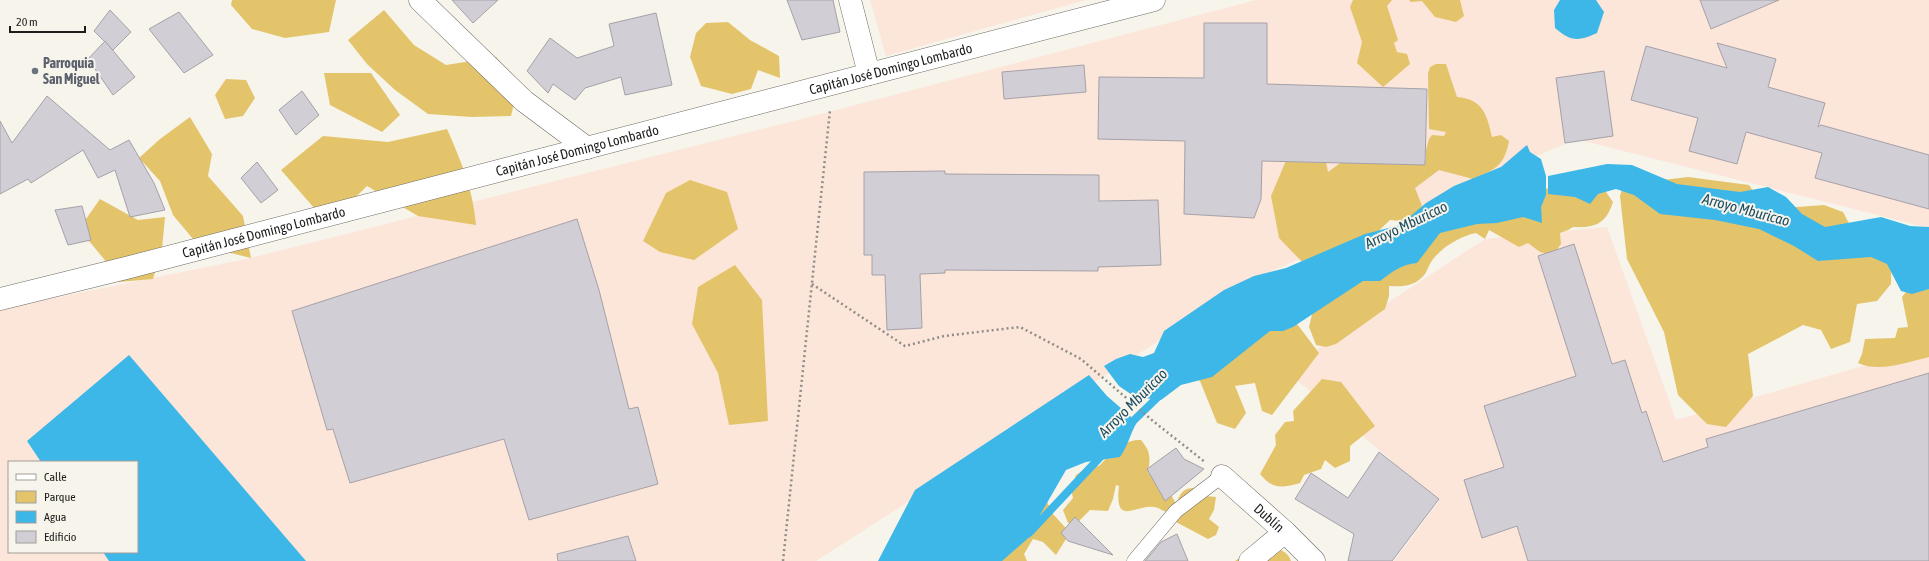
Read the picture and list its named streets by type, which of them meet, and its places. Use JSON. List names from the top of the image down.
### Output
{
  "streets": {
    "street": ["Capitán José Domingo Lombardo", "Dublín"]
  },
  "water": ["Arroyo Mburicao"],
  "places": ["Parroquia San Miguel"],
  "legend": [
    "Calle",
    "Parque",
    "Agua",
    "Edificio"
  ],
  "scale_bar": "20 m"
}
